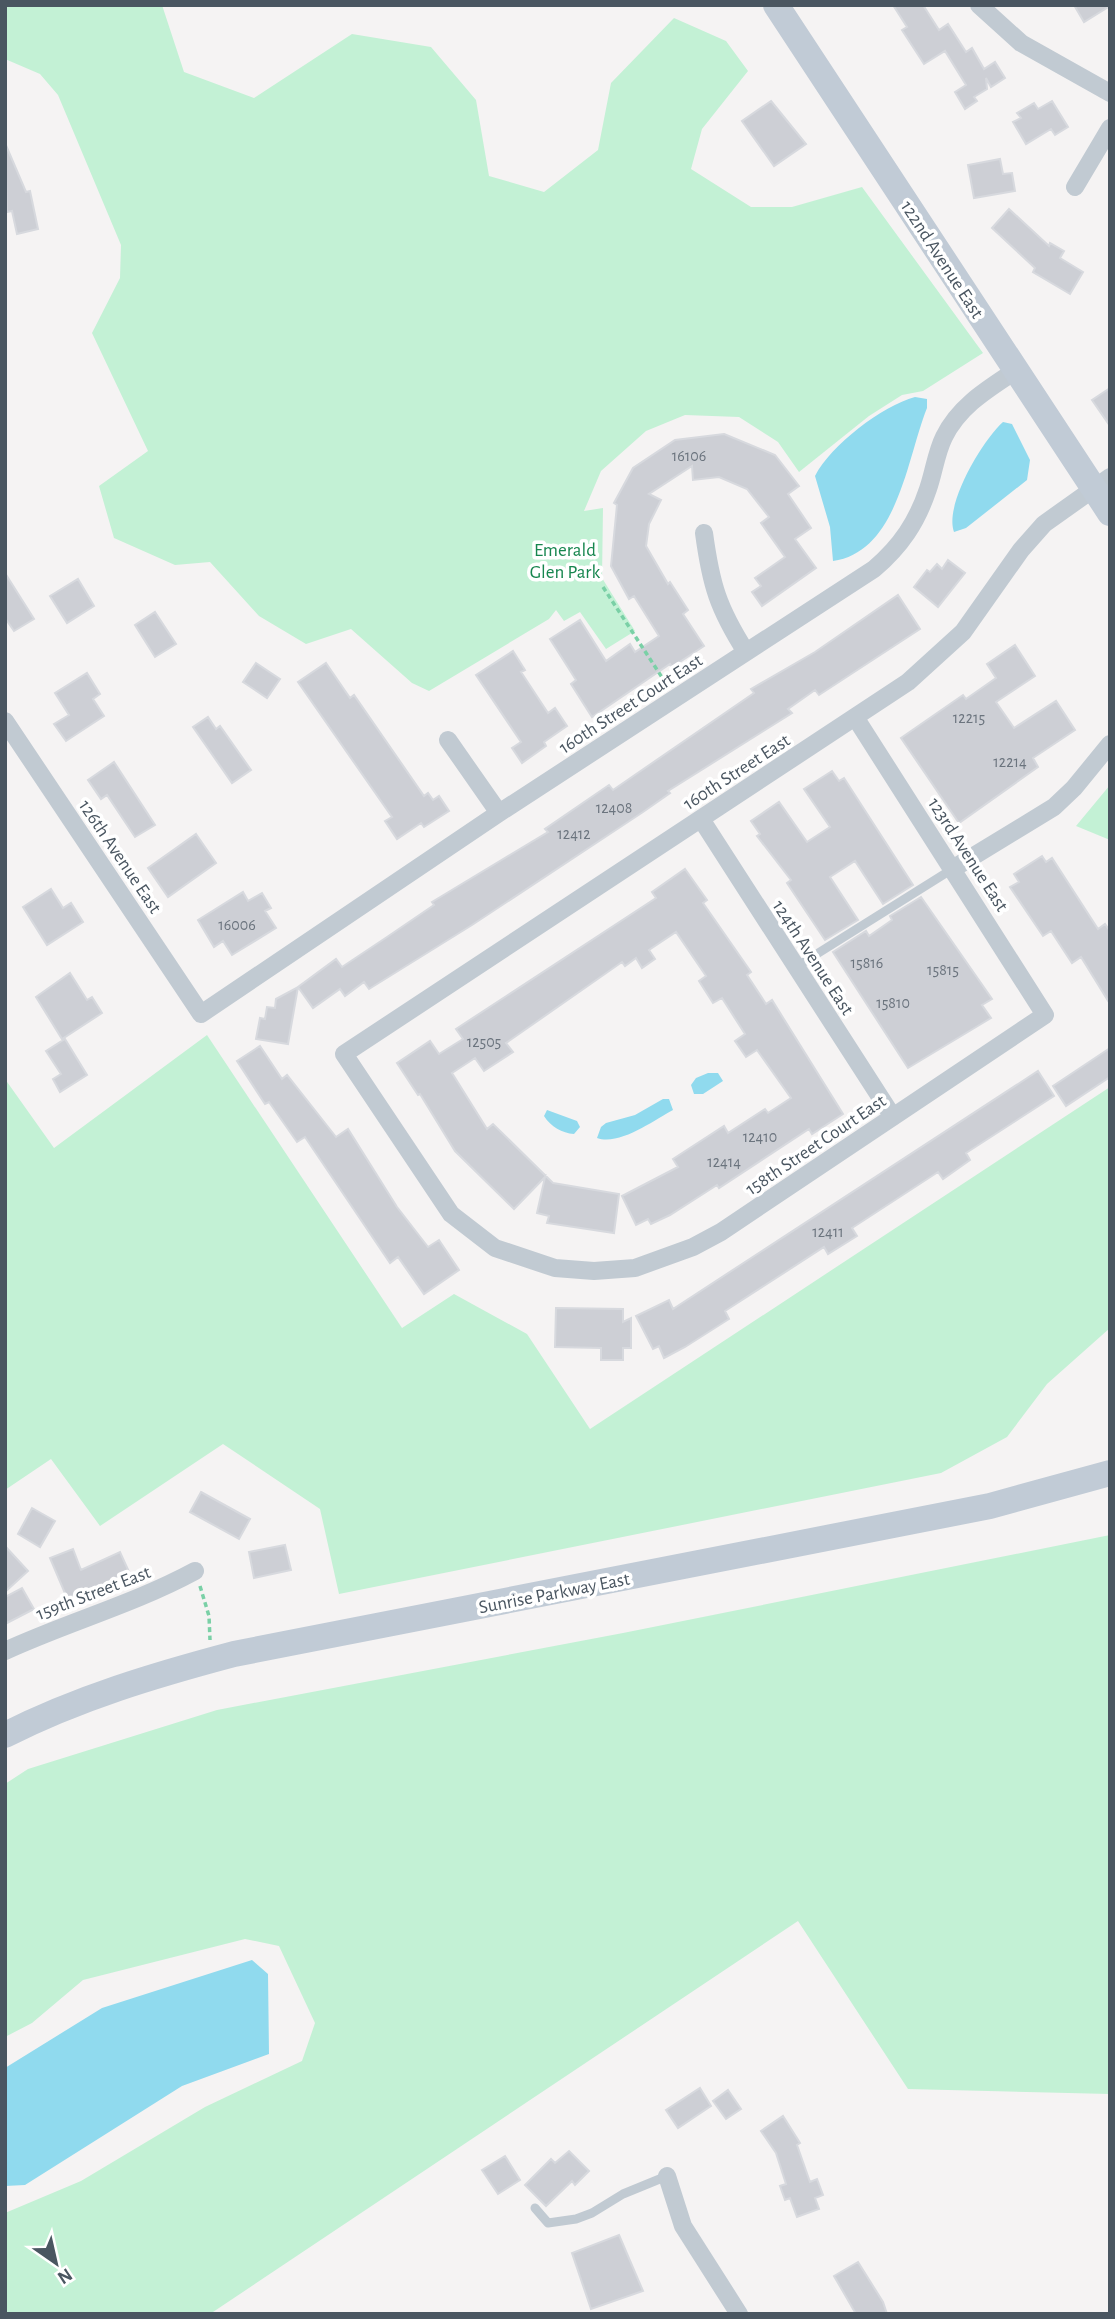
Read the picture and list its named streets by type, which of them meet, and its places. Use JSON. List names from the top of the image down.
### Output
{
  "streets": {
    "street": [
      "122nd Avenue East",
      "160th Street Court East",
      "160th Street East",
      "123rd Avenue East",
      "126th Avenue East",
      "124th Avenue East",
      "158th Street Court East",
      "159th Street East",
      "Sunrise Parkway East"
    ]
  },
  "crossings": [
    ["122nd Avenue East", "160th Street Court East"],
    ["122nd Avenue East", "160th Street East"],
    ["160th Street Court East", "126th Avenue East"],
    ["160th Street East", "123rd Avenue East"],
    ["160th Street East", "124th Avenue East"],
    ["160th Street East", "158th Street Court East"],
    ["123rd Avenue East", "158th Street Court East"],
    ["124th Avenue East", "158th Street Court East"]
  ],
  "parks": ["Emerald Glen Park"],
  "house_numbers": [
    "16106",
    "12215",
    "12214",
    "12408",
    "12412",
    "16006",
    "15816",
    "15815",
    "15810",
    "12505",
    "12410",
    "12414",
    "12411"
  ],
  "north": "bottom right"
}
